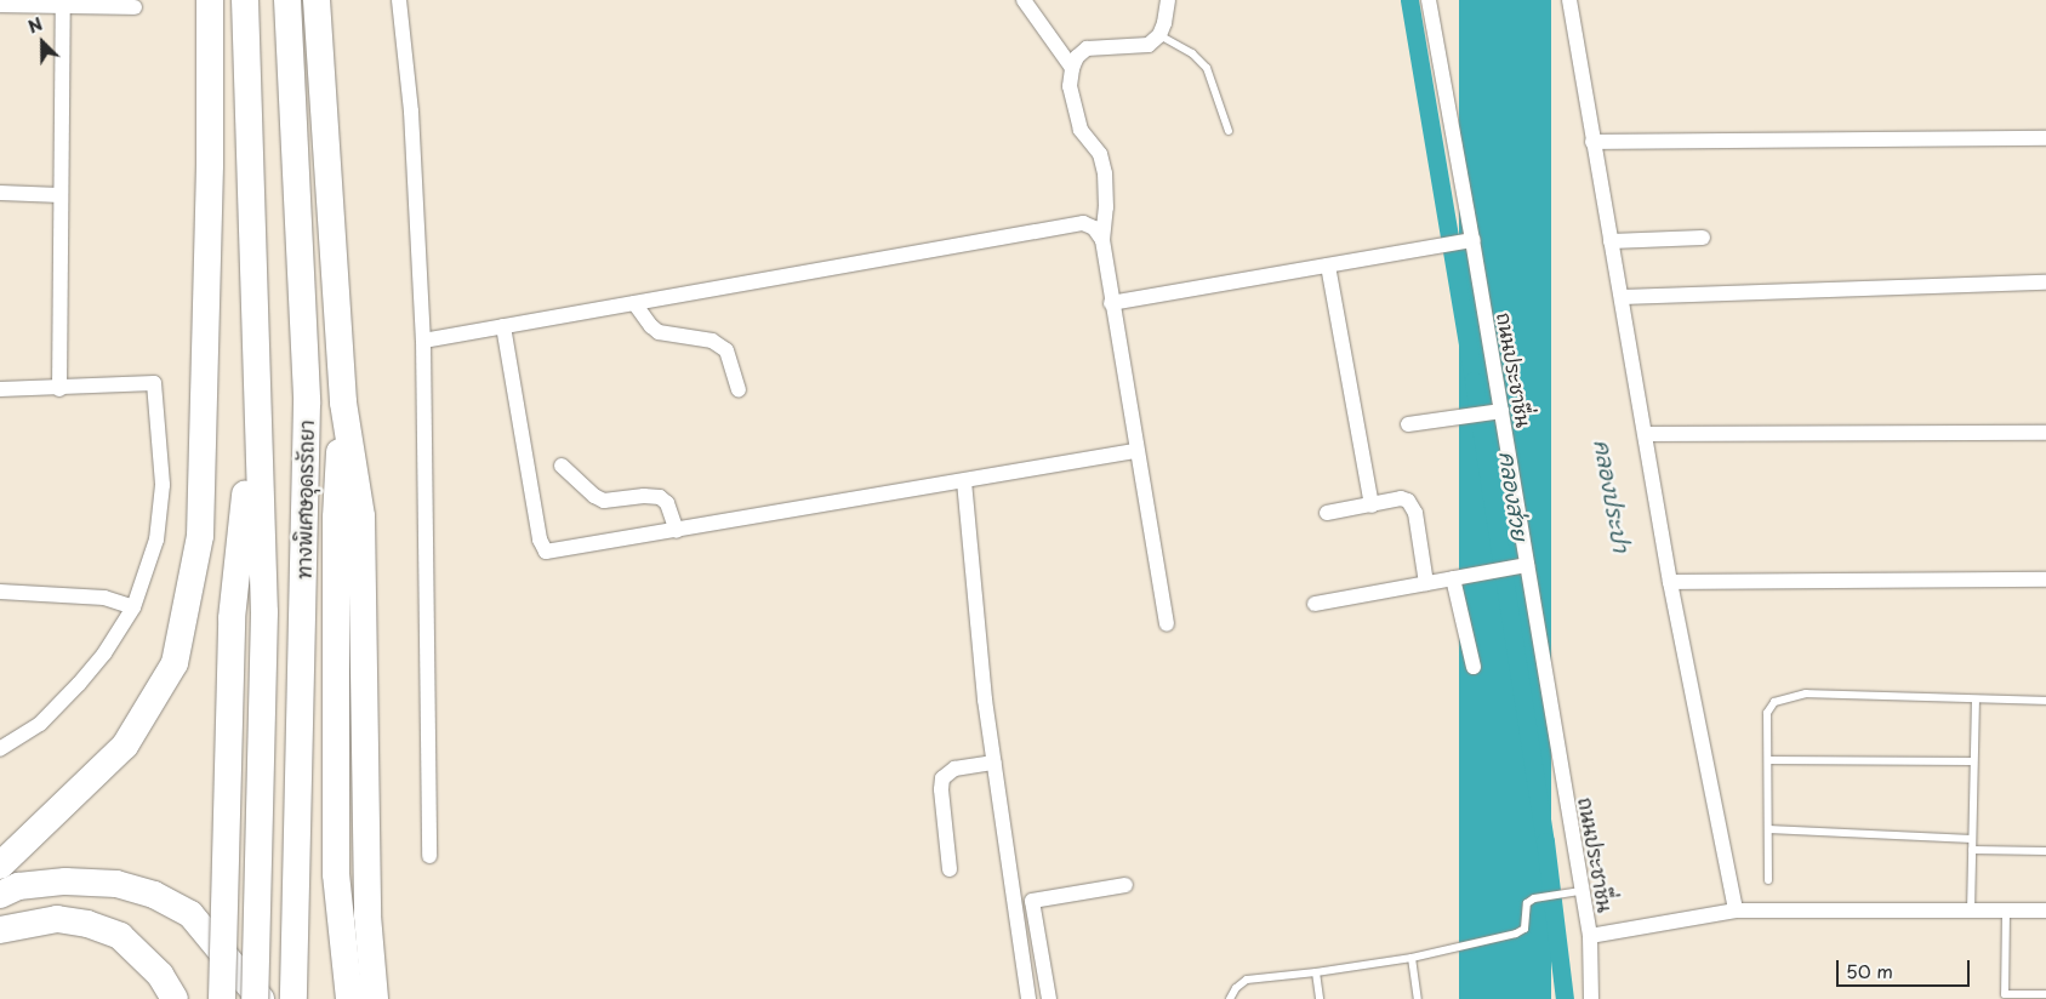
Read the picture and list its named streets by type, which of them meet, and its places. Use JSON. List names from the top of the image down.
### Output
{
  "streets": {
    "highway": ["ทางพิเศษอุดรรัถยา"],
    "street": ["ถนนประชาชื่น"]
  },
  "water": ["คลองส่วย", "คลองประปา"],
  "scale_bar": "50 m",
  "north": "top left"
}
